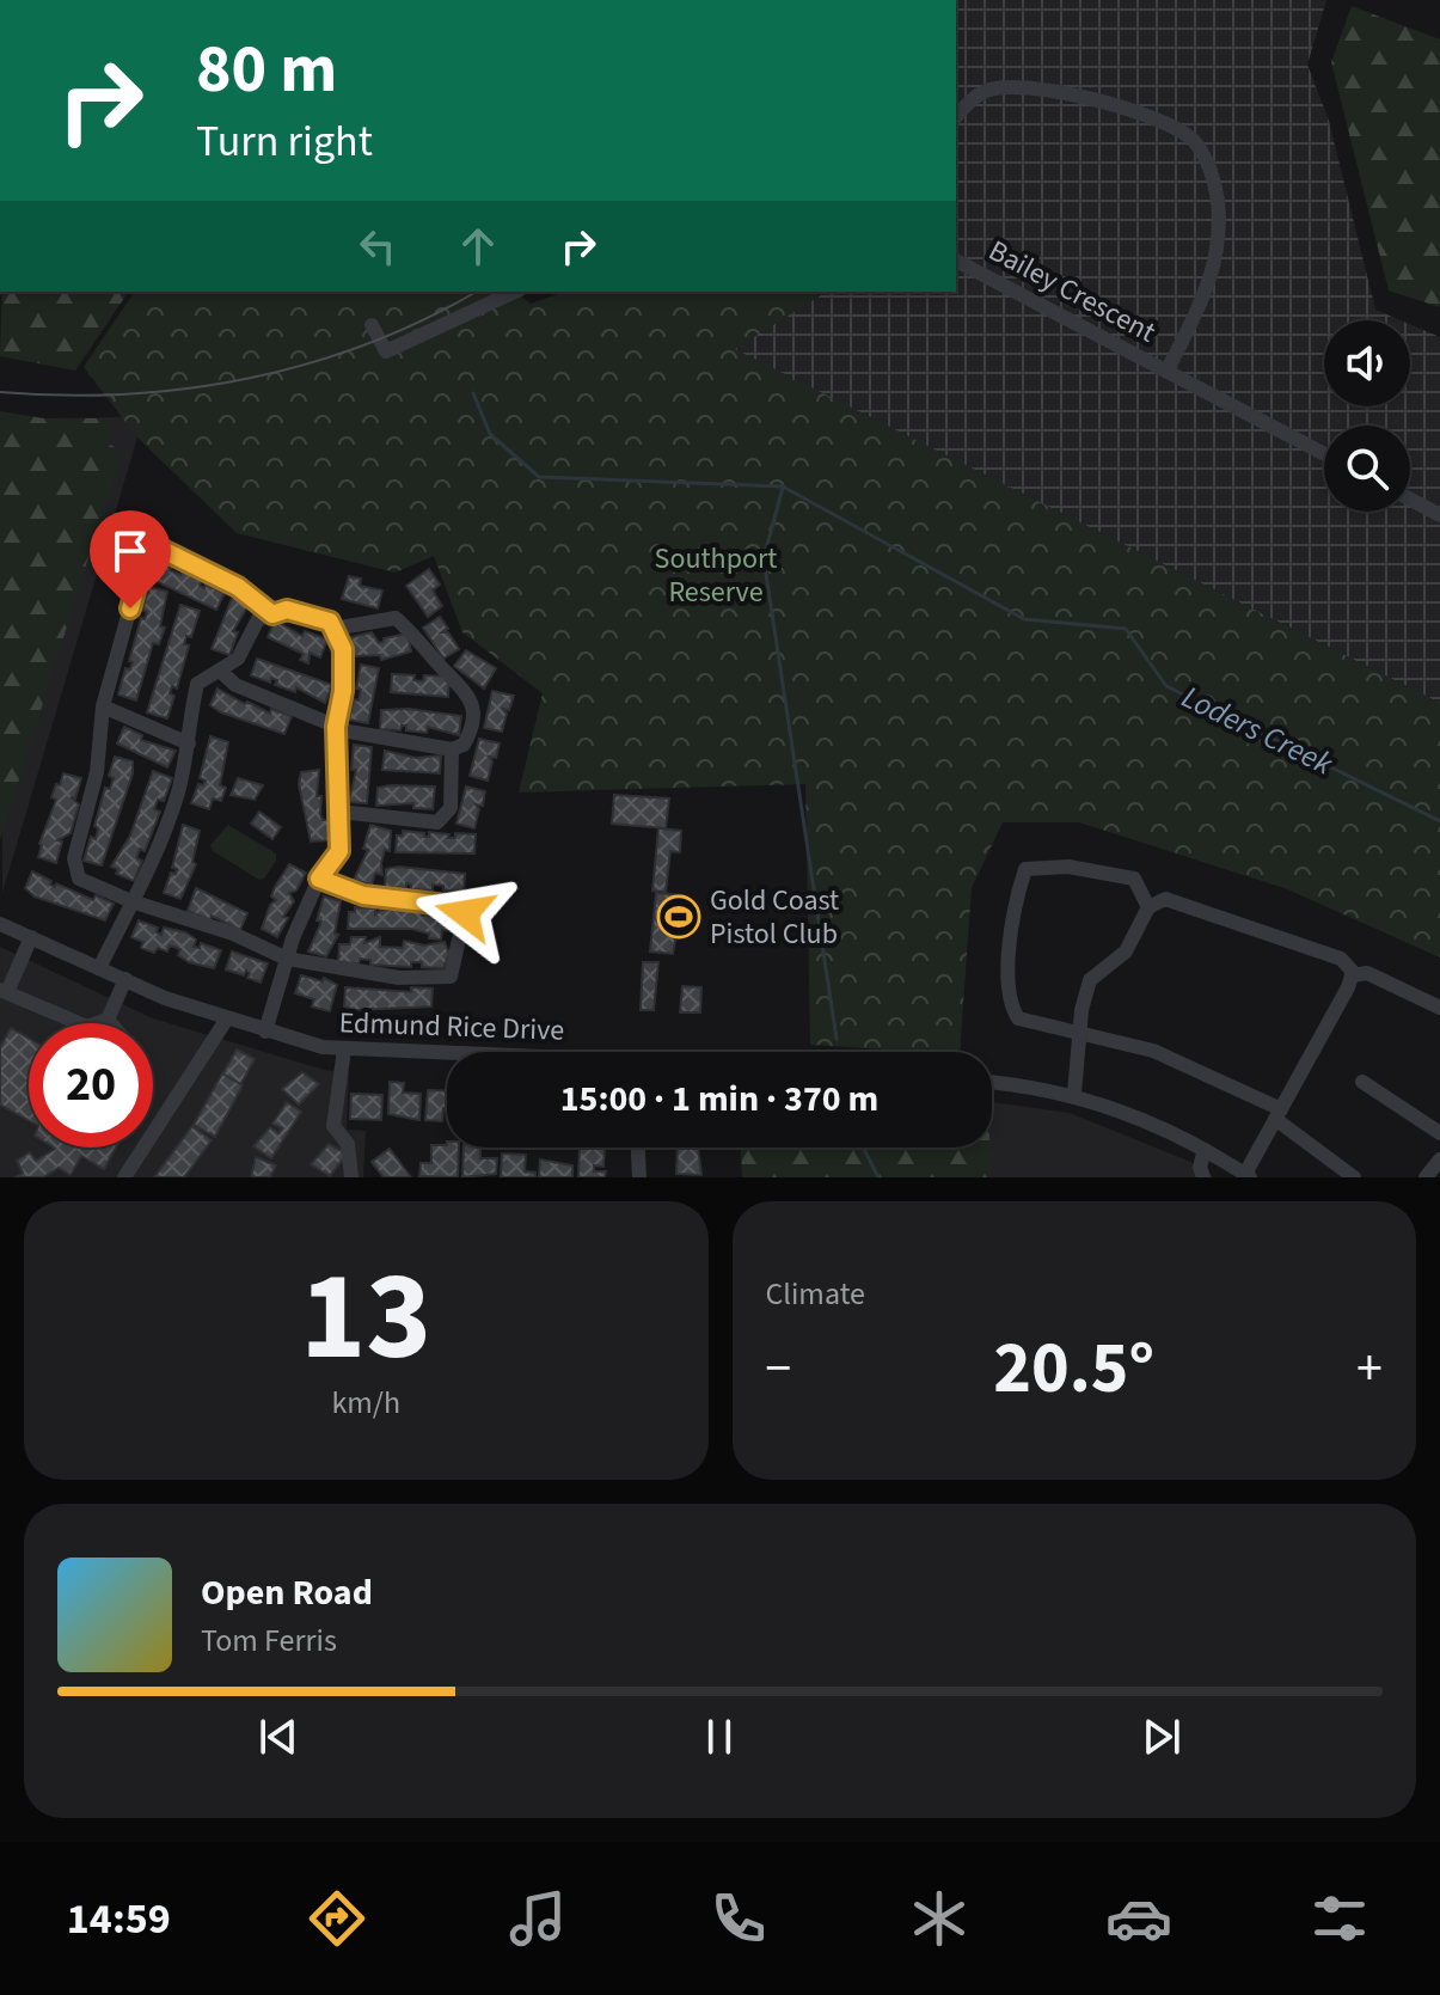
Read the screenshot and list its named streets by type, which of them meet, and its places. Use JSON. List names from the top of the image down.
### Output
{
  "streets": {
    "street": ["Bailey Crescent", "Edmund Rice Drive"]
  },
  "water": ["Loders Creek"],
  "parks": ["Southport Reserve"],
  "places": {
    "sports": ["Gold Coast Pistol Club"]
  },
  "page": {
    "turn": ["80 m", "Turn right"],
    "limit": "20",
    "trip": "15:00 · 1 min · 370 m",
    "tile": [
      ["13", "km/h"],
      "Climate"
    ],
    "heat": ["−", "20.5°", "+"],
    "song": ["Open Road", "Tom Ferris"],
    "tabs": "14:59"
  }
}
